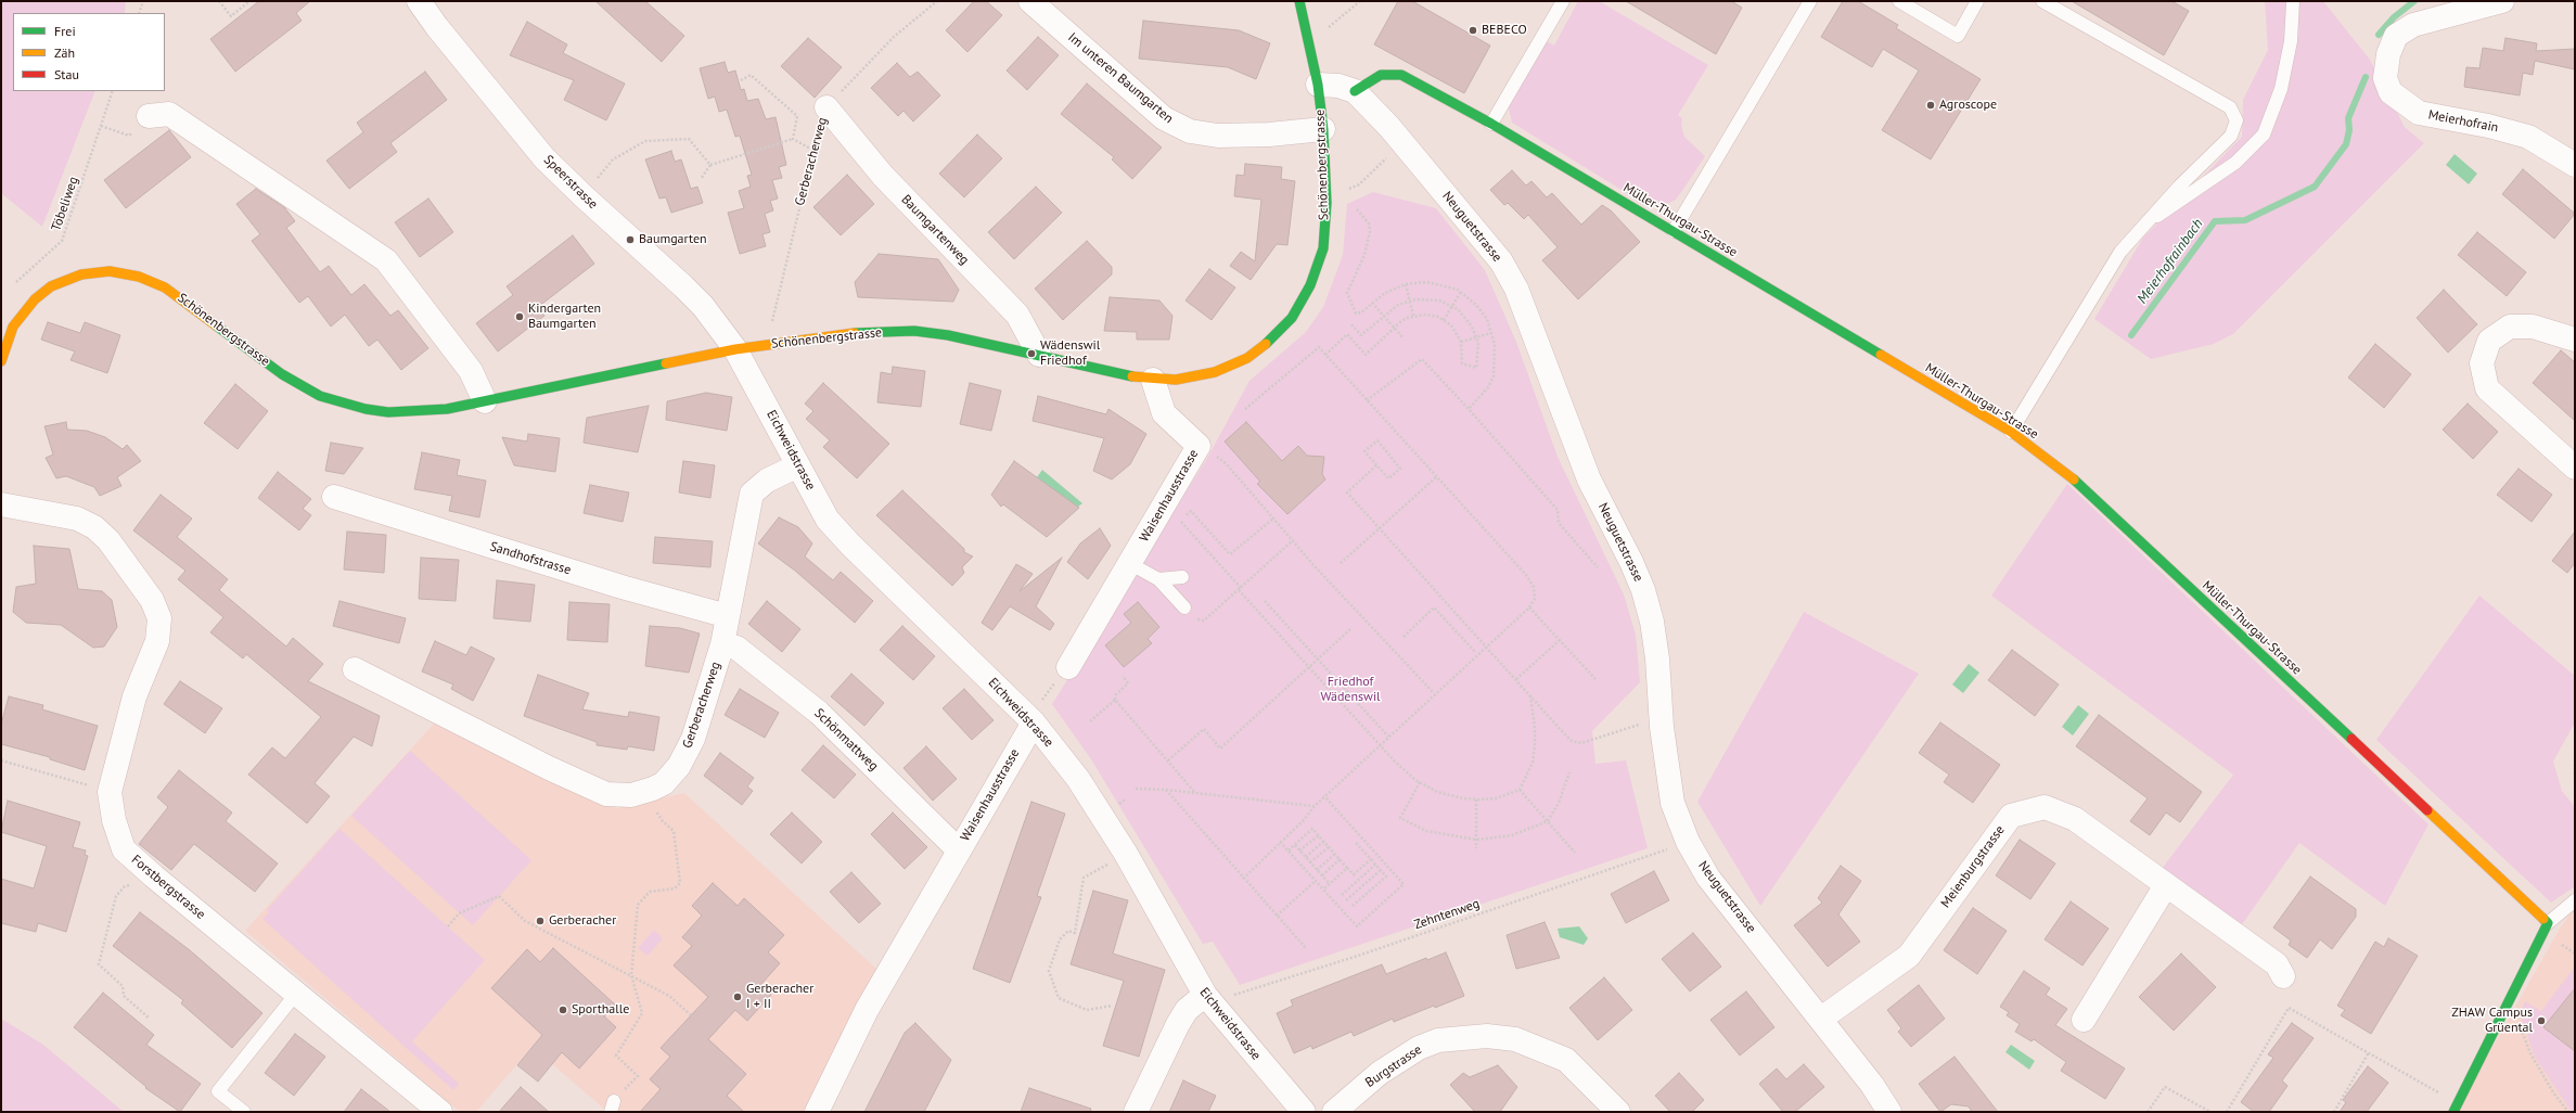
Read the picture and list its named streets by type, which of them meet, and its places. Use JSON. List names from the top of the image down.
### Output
{
  "streets": {
    "street": [
      "Im unteren Baumgarten",
      "Meierhofrain",
      "Gerberacherweg",
      "Schönenbergstrasse",
      "Speerstrasse",
      "Müller-Thurgau-Strasse",
      "Neuguetstrasse",
      "Baumgartenweg",
      "Eichweidstrasse",
      "Waisenhausstrasse",
      "Sandhofstrasse",
      "Schönmattweg",
      "Meienburgstrasse",
      "Forstbergstrasse",
      "Burgstrasse"
    ],
    "path": ["Töbeliweg", "Zehntenweg"]
  },
  "crossings": [
    ["Im unteren Baumgarten", "Schönenbergstrasse"],
    ["Gerberacherweg", "Baumgartenweg"],
    ["Gerberacherweg", "Eichweidstrasse"],
    ["Gerberacherweg", "Sandhofstrasse"],
    ["Gerberacherweg", "Schönmattweg"],
    ["Schönenbergstrasse", "Speerstrasse"],
    ["Schönenbergstrasse", "Baumgartenweg"],
    ["Schönenbergstrasse", "Eichweidstrasse"],
    ["Schönenbergstrasse", "Waisenhausstrasse"],
    ["Speerstrasse", "Eichweidstrasse"],
    ["Müller-Thurgau-Strasse", "Neuguetstrasse"],
    ["Neuguetstrasse", "Meienburgstrasse"],
    ["Neuguetstrasse", "Zehntenweg"],
    ["Eichweidstrasse", "Waisenhausstrasse"],
    ["Eichweidstrasse", "Zehntenweg"],
    ["Waisenhausstrasse", "Schönmattweg"]
  ],
  "water": ["Meierhofrainbach"],
  "parks": ["Friedhof Wädenswil"],
  "places": [
    "BEBECO",
    "Agroscope",
    "Baumgarten",
    "Kindergarten Baumgarten",
    "Wädenswil Friedhof",
    "Gerberacher",
    "Gerberacher I + II",
    "Sporthalle",
    "ZHAW Campus Grüental"
  ],
  "legend": ["Frei", "Zäh", "Stau"]
}
